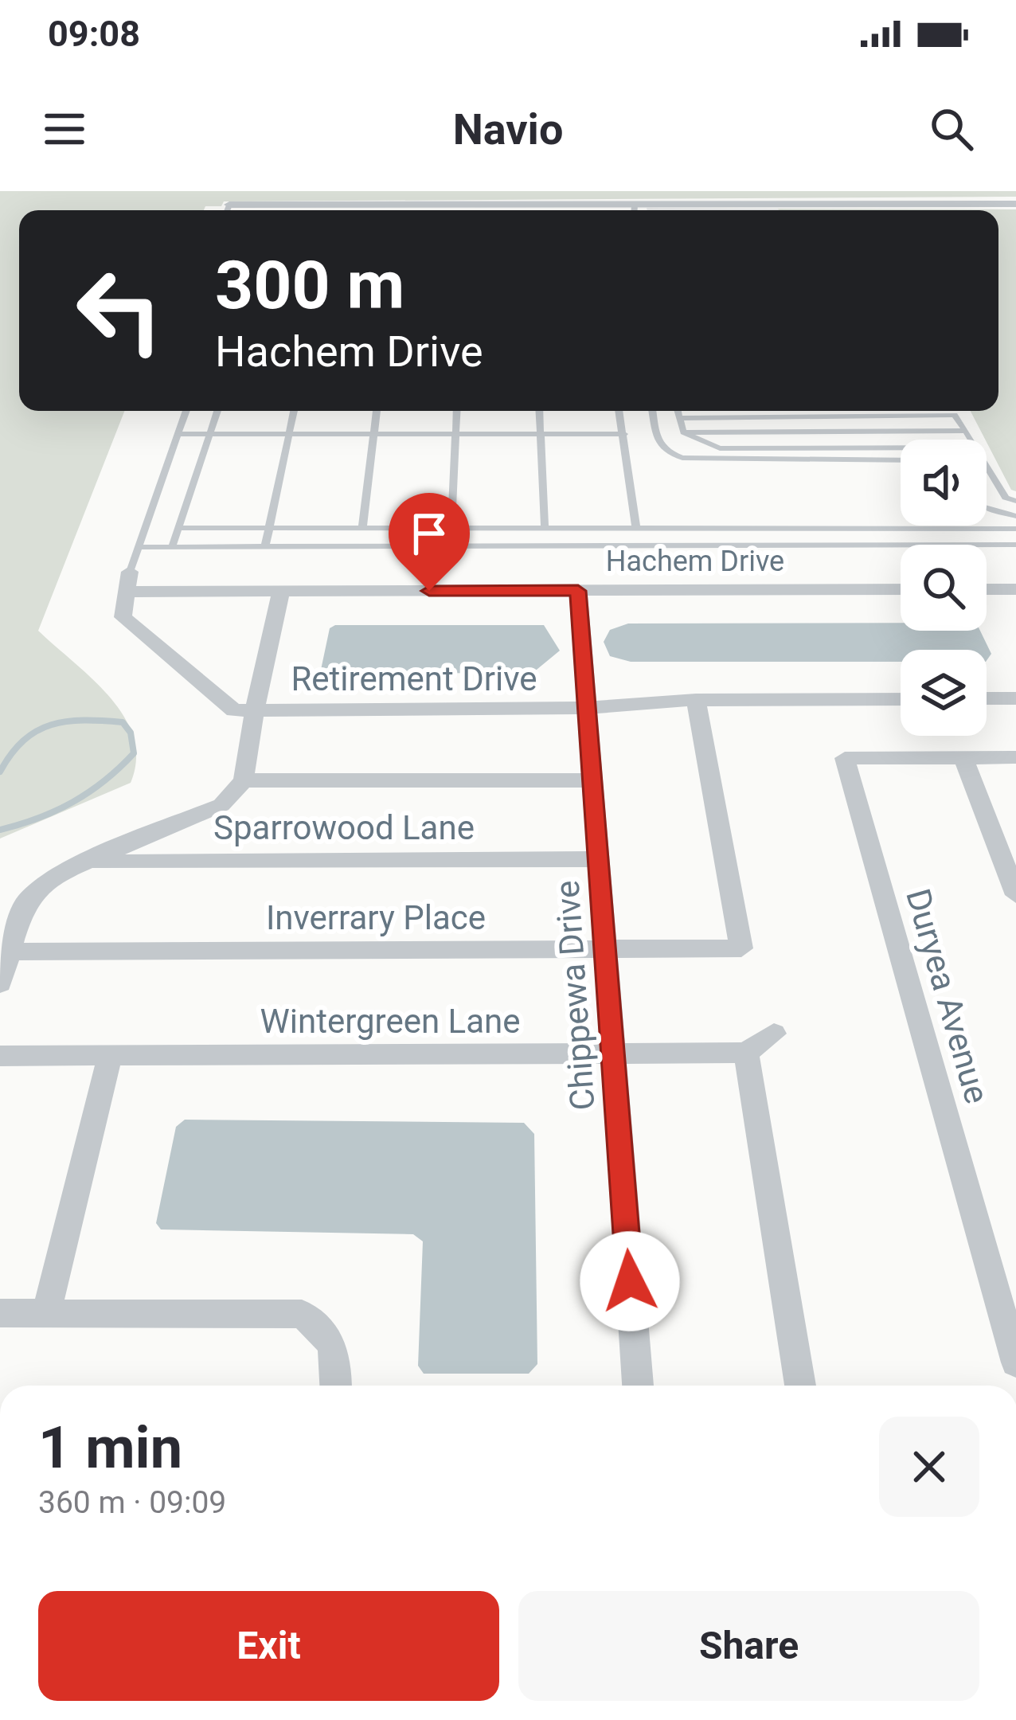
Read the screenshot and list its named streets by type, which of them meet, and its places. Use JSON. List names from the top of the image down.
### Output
{
  "streets": {
    "street": [
      "Hachem Drive",
      "Retirement Drive",
      "Sparrowood Lane",
      "Inverrary Place",
      "Chippewa Drive",
      "Duryea Avenue",
      "Wintergreen Lane"
    ]
  },
  "crossings": [
    ["Hachem Drive", "Chippewa Drive"],
    ["Retirement Drive", "Inverrary Place"],
    ["Retirement Drive", "Chippewa Drive"],
    ["Sparrowood Lane", "Chippewa Drive"],
    ["Inverrary Place", "Chippewa Drive"],
    ["Chippewa Drive", "Wintergreen Lane"]
  ],
  "page": {
    "status": "09:08",
    "header": "Navio",
    "turn": ["300 m", "Hachem Drive"],
    "heading": ["1 min", "360 m · 09:09"],
    "buttons": ["Exit", "Share"]
  }
}
